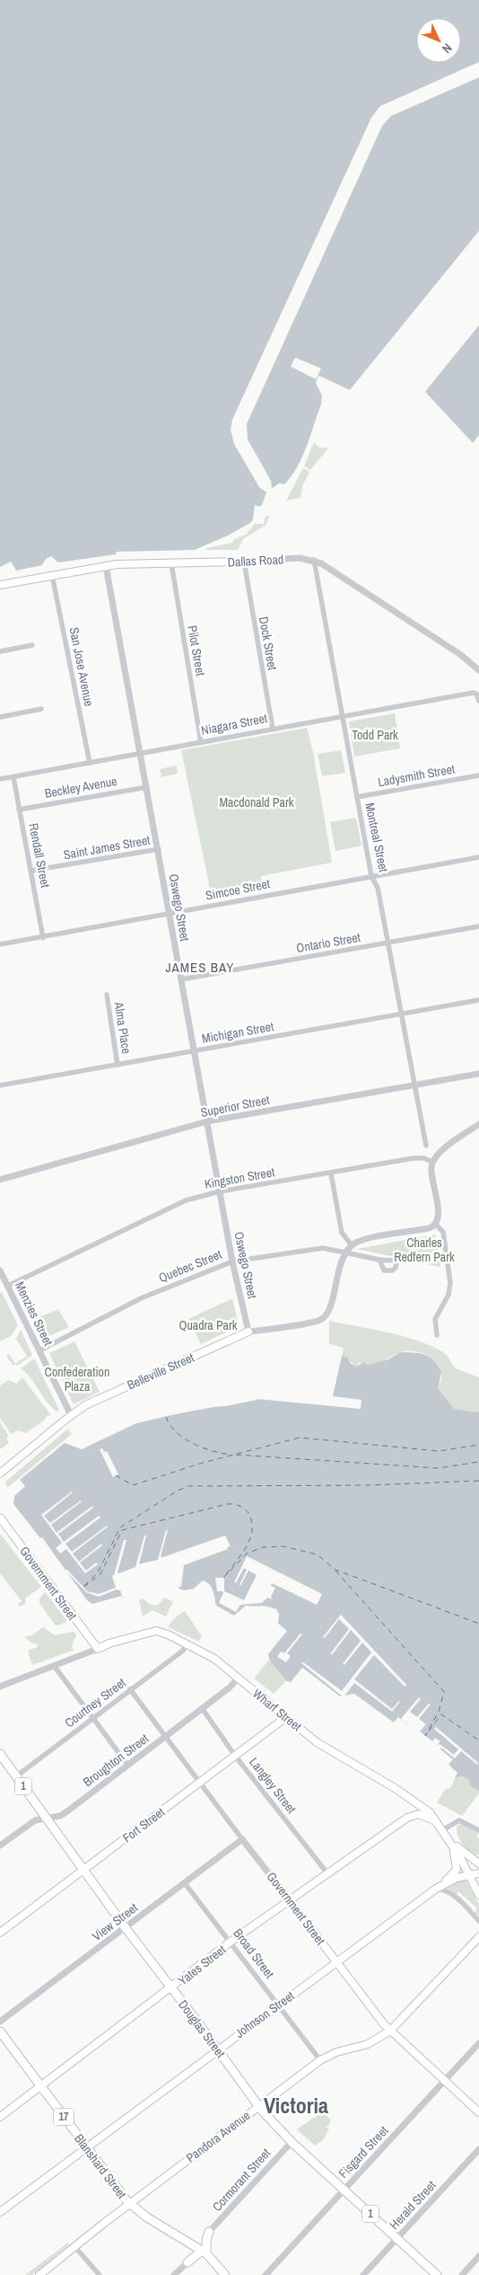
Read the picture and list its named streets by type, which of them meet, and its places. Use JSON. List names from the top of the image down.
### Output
{
  "streets": {
    "main road": [
      "Dallas Road",
      "Belleville Street",
      "Government Street",
      "Wharf Street",
      "1",
      "Fort Street",
      "Yates Street",
      "Johnson Street",
      "Douglas Street",
      "17",
      "Pandora Avenue",
      "Blanshard Street"
    ],
    "street": [
      "Dock Street",
      "Pilot Street",
      "San Jose Avenue",
      "Niagara Street",
      "Ladysmith Street",
      "Beckley Avenue",
      "Montreal Street",
      "Saint James Street",
      "Rendall Street",
      "Simcoe Street",
      "Oswego Street",
      "Ontario Street",
      "Alma Place",
      "Michigan Street",
      "Superior Street",
      "Kingston Street",
      "Quebec Street",
      "Menzies Street",
      "Courtney Street",
      "Broughton Street",
      "Langley Street",
      "View Street",
      "Broad Street",
      "Fisgard Street",
      "Cormorant Street",
      "Herald Street"
    ]
  },
  "crossings": [
    ["Dallas Road", "Dock Street"],
    ["Dallas Road", "Pilot Street"],
    ["Dallas Road", "San Jose Avenue"],
    ["Dallas Road", "Montreal Street"],
    ["Dallas Road", "Oswego Street"],
    ["Dock Street", "Niagara Street"],
    ["Pilot Street", "Niagara Street"],
    ["San Jose Avenue", "Niagara Street"],
    ["Niagara Street", "Montreal Street"],
    ["Niagara Street", "Rendall Street"],
    ["Niagara Street", "Oswego Street"],
    ["Ladysmith Street", "Montreal Street"],
    ["Beckley Avenue", "Rendall Street"],
    ["Beckley Avenue", "Oswego Street"],
    ["Montreal Street", "Simcoe Street"],
    ["Montreal Street", "Ontario Street"],
    ["Montreal Street", "Michigan Street"],
    ["Montreal Street", "Superior Street"],
    ["Saint James Street", "Rendall Street"],
    ["Saint James Street", "Oswego Street"],
    ["Rendall Street", "Simcoe Street"],
    ["Simcoe Street", "Oswego Street"],
    ["Oswego Street", "Ontario Street"],
    ["Oswego Street", "Michigan Street"],
    ["Oswego Street", "Superior Street"],
    ["Oswego Street", "Kingston Street"],
    ["Oswego Street", "Quebec Street"],
    ["Oswego Street", "Belleville Street"],
    ["Alma Place", "Michigan Street"],
    ["Kingston Street", "Menzies Street"],
    ["Quebec Street", "Menzies Street"],
    ["Quebec Street", "Belleville Street"],
    ["Menzies Street", "Belleville Street"],
    ["Government Street", "Courtney Street"],
    ["Government Street", "Wharf Street"],
    ["Government Street", "Broughton Street"],
    ["Government Street", "Fort Street"],
    ["Government Street", "View Street"],
    ["Government Street", "Yates Street"],
    ["Government Street", "Johnson Street"],
    ["Government Street", "Pandora Avenue"],
    ["Government Street", "Fisgard Street"],
    ["Courtney Street", "Wharf Street"],
    ["Courtney Street", "Douglas Street"],
    ["Wharf Street", "Broughton Street"],
    ["Wharf Street", "Fort Street"],
    ["Wharf Street", "Yates Street"],
    ["Wharf Street", "Johnson Street"],
    ["Broughton Street", "Langley Street"],
    ["Broughton Street", "Douglas Street"],
    ["Langley Street", "Fort Street"],
    ["Langley Street", "Yates Street"],
    ["Fort Street", "Douglas Street"],
    ["View Street", "Broad Street"],
    ["View Street", "Douglas Street"],
    ["Broad Street", "Yates Street"],
    ["Broad Street", "Johnson Street"],
    ["Broad Street", "Pandora Avenue"],
    ["Yates Street", "Douglas Street"],
    ["Yates Street", "Blanshard Street"],
    ["Johnson Street", "Douglas Street"],
    ["Johnson Street", "Blanshard Street"],
    ["Douglas Street", "Pandora Avenue"],
    ["Douglas Street", "Fisgard Street"],
    ["Douglas Street", "Cormorant Street"],
    ["Douglas Street", "Herald Street"],
    ["Pandora Avenue", "Blanshard Street"]
  ],
  "districts": ["JAMES BAY", "Victoria"],
  "parks": [
    "Todd Park",
    "Macdonald Park",
    "Charles Redfern Park",
    "Quadra Park",
    "Confederation Plaza"
  ],
  "north": "bottom right"
}
